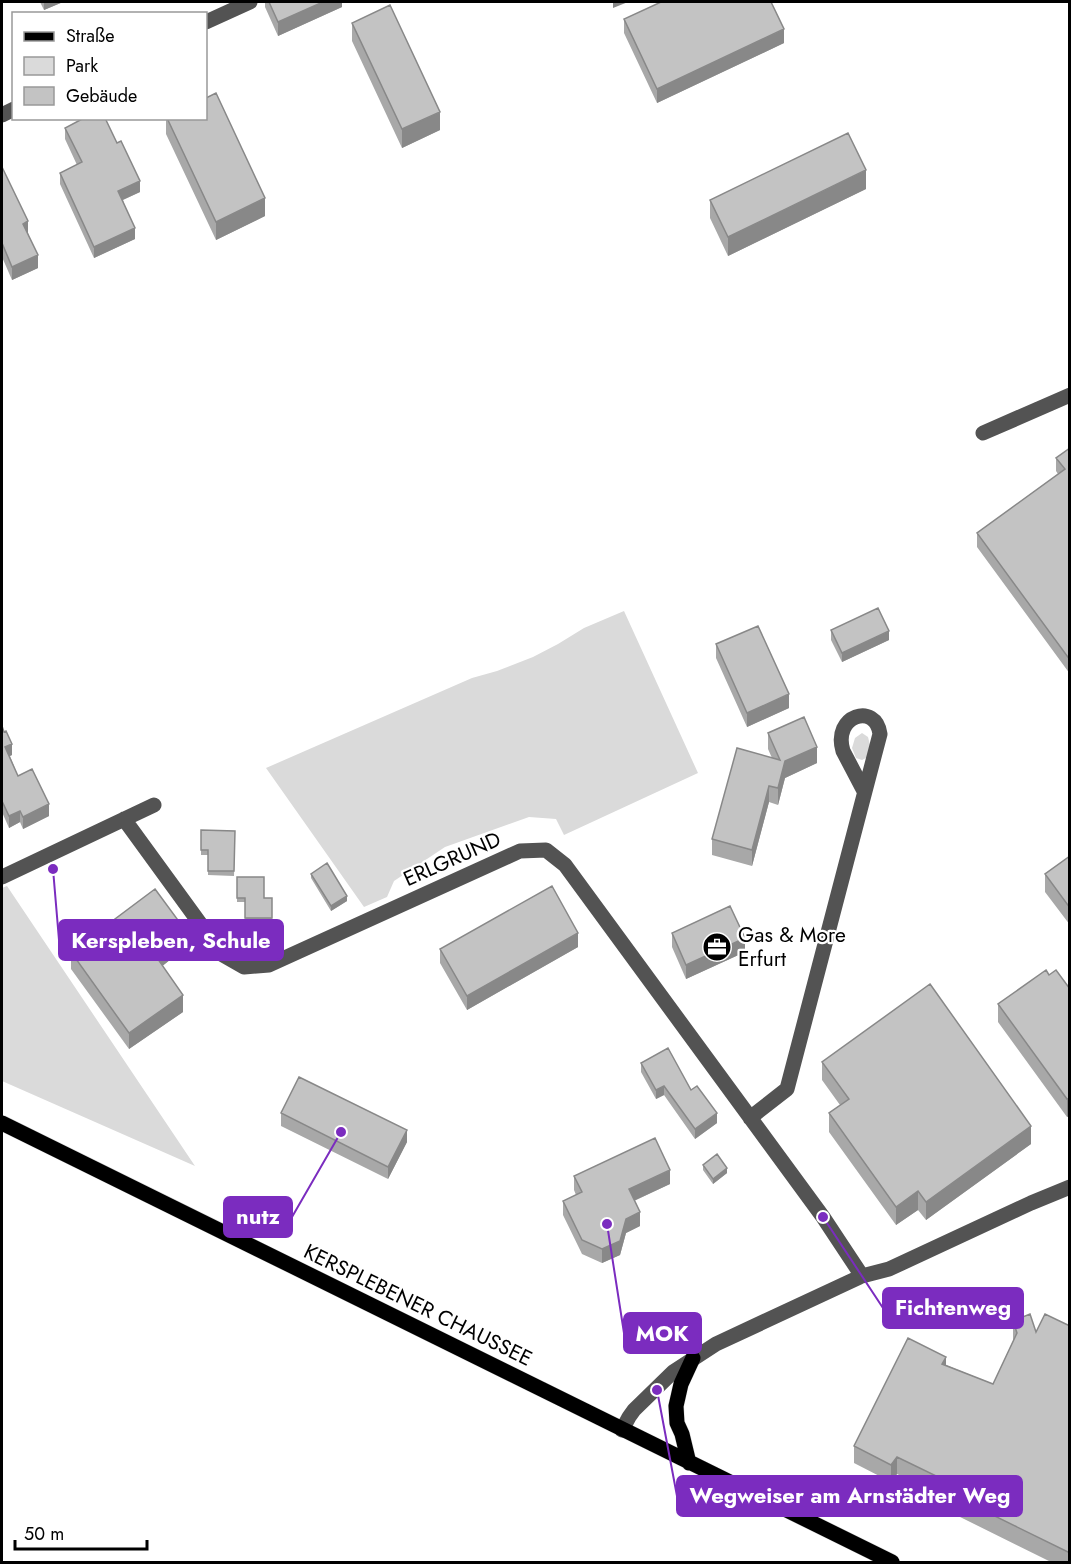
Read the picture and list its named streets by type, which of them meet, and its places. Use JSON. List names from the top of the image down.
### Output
{
  "streets": {
    "main road": ["KERSPLEBENER CHAUSSEE"],
    "street": ["ERLGRUND"]
  },
  "places": {
    "other": [
      "Kerspleben, Schule",
      "nutz",
      "Fichtenweg",
      "MOK",
      "Wegweiser am Arnstädter Weg"
    ],
    "office": ["Gas & More Erfurt"]
  },
  "legend": ["Straße", "Park", "Gebäude"],
  "scale_bar": "50 m"
}
